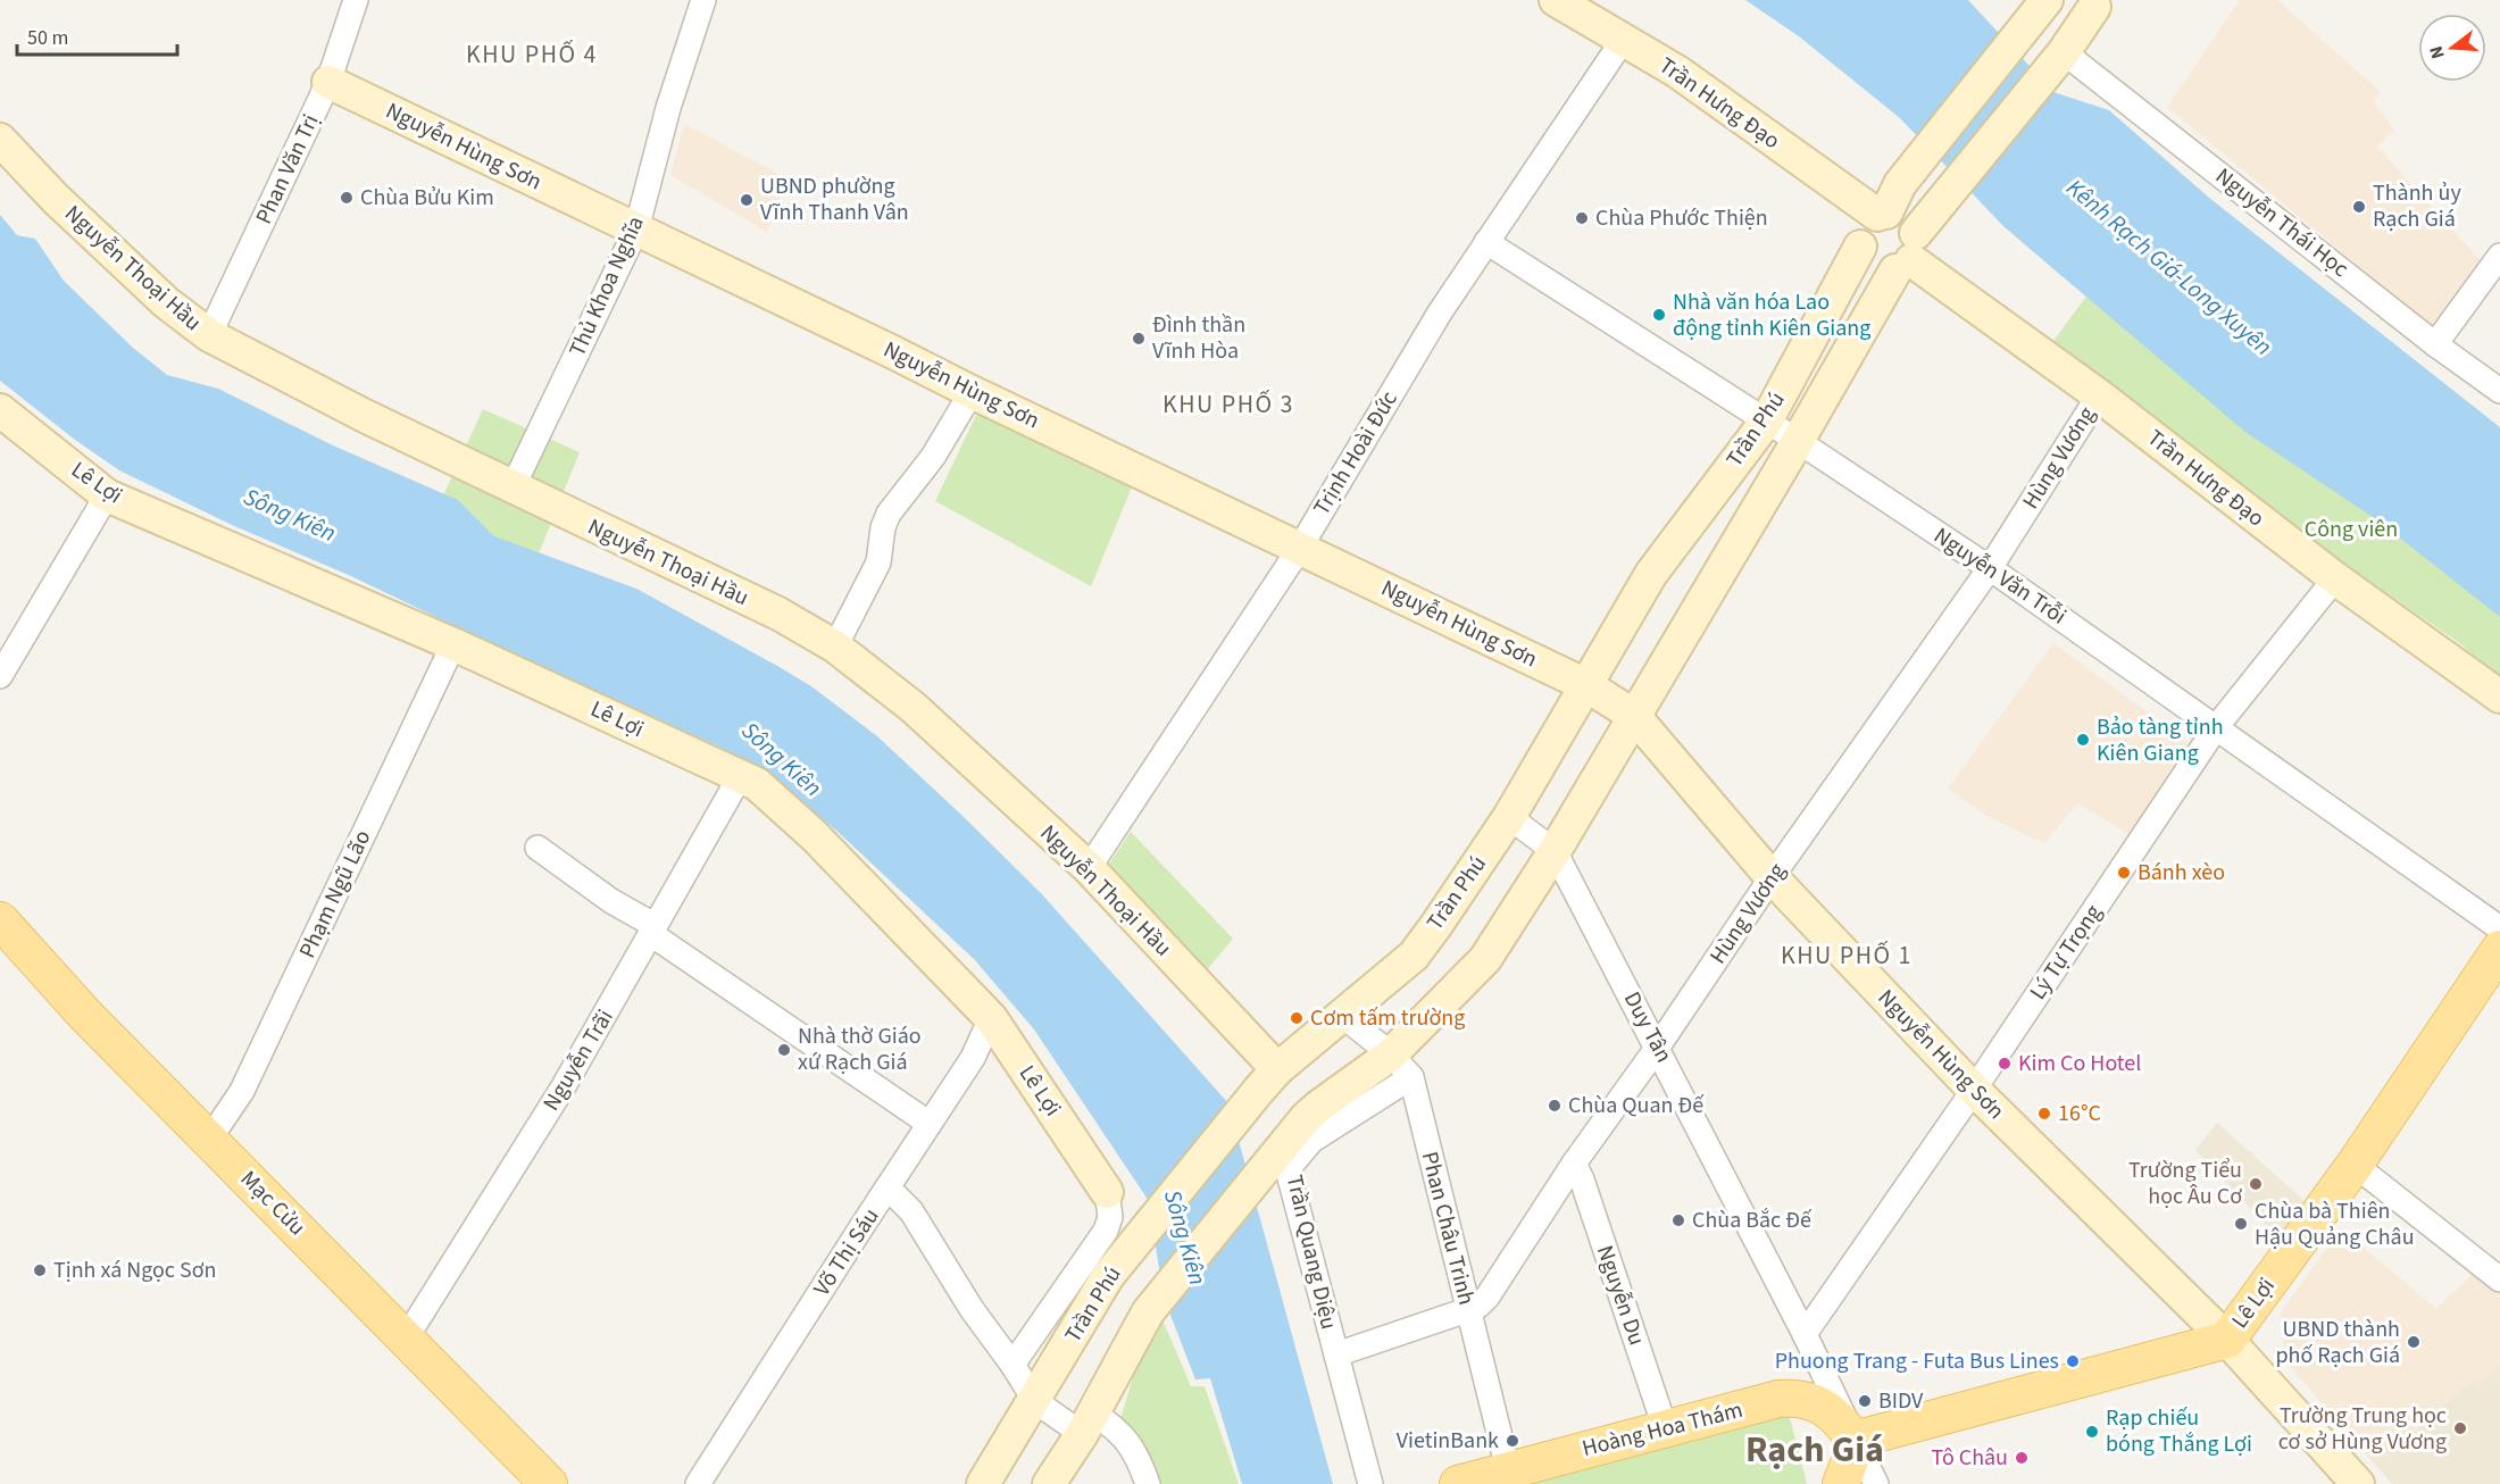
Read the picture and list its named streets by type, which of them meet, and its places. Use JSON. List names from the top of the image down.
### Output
{
  "streets": {
    "main road": ["Lê Lợi", "Mạc Cửu", "Hoàng Hoa Thám"],
    "street": [
      "Trần Hưng Đạo",
      "Nguyễn Hùng Sơn",
      "Phan Văn Trị",
      "Nguyễn Thái Học",
      "Nguyễn Thoại Hầu",
      "Thủ Khoa Nghĩa",
      "Trần Phú",
      "Trịnh Hoài Đức",
      "Hùng Vương",
      "Nguyễn Văn Trỗi",
      "Phạm Ngũ Lão",
      "Lý Tự Trọng",
      "Duy Tân",
      "Nguyễn Trãi",
      "Phan Châu Trinh",
      "Võ Thị Sáu",
      "Trần Quang Diệu",
      "Nguyễn Du"
    ]
  },
  "crossings": [
    ["Trần Hưng Đạo", "Trần Phú"],
    ["Trần Hưng Đạo", "Trịnh Hoài Đức"],
    ["Trần Hưng Đạo", "Hùng Vương"],
    ["Trần Hưng Đạo", "Lý Tự Trọng"],
    ["Nguyễn Hùng Sơn", "Phan Văn Trị"],
    ["Nguyễn Hùng Sơn", "Thủ Khoa Nghĩa"],
    ["Nguyễn Hùng Sơn", "Trần Phú"],
    ["Nguyễn Hùng Sơn", "Trịnh Hoài Đức"],
    ["Nguyễn Hùng Sơn", "Hùng Vương"],
    ["Nguyễn Hùng Sơn", "Lê Lợi"],
    ["Nguyễn Hùng Sơn", "Lý Tự Trọng"],
    ["Phan Văn Trị", "Nguyễn Thoại Hầu"],
    ["Nguyễn Thái Học", "Trần Phú"],
    ["Nguyễn Thoại Hầu", "Thủ Khoa Nghĩa"],
    ["Nguyễn Thoại Hầu", "Trần Phú"],
    ["Nguyễn Thoại Hầu", "Trịnh Hoài Đức"],
    ["Trần Phú", "Nguyễn Văn Trỗi"],
    ["Trần Phú", "Duy Tân"],
    ["Trần Phú", "Phan Châu Trinh"],
    ["Trần Phú", "Trần Quang Diệu"],
    ["Trịnh Hoài Đức", "Nguyễn Văn Trỗi"],
    ["Hùng Vương", "Nguyễn Văn Trỗi"],
    ["Hùng Vương", "Duy Tân"],
    ["Hùng Vương", "Phan Châu Trinh"],
    ["Hùng Vương", "Trần Quang Diệu"],
    ["Hùng Vương", "Nguyễn Du"],
    ["Lê Lợi", "Phạm Ngũ Lão"],
    ["Lê Lợi", "Duy Tân"],
    ["Lê Lợi", "Nguyễn Trãi"],
    ["Lê Lợi", "Võ Thị Sáu"],
    ["Lê Lợi", "Hoàng Hoa Thám"],
    ["Nguyễn Văn Trỗi", "Lý Tự Trọng"],
    ["Phạm Ngũ Lão", "Mạc Cửu"],
    ["Lý Tự Trọng", "Duy Tân"],
    ["Duy Tân", "Hoàng Hoa Thám"],
    ["Nguyễn Trãi", "Mạc Cửu"],
    ["Phan Châu Trinh", "Trần Quang Diệu"],
    ["Phan Châu Trinh", "Hoàng Hoa Thám"],
    ["Nguyễn Du", "Hoàng Hoa Thám"]
  ],
  "districts": [
    "KHU PHỐ 4",
    "KHU PHỐ 3",
    "KHU PHỐ 1",
    "Rạch Giá"
  ],
  "water": ["Kênh Rạch Giá-Long Xuyên", "Sông Kiên"],
  "parks": ["Công viên"],
  "places": [
    "Chùa Bửu Kim",
    "UBND phường Vĩnh Thanh Vân",
    "Thành ủy Rạch Giá",
    "Chùa Phước Thiện",
    "Nhà văn hóa Lao động tỉnh Kiên Giang",
    "Đình thần Vĩnh Hòa",
    "Bảo tàng tỉnh Kiên Giang",
    "Bánh xèo",
    "Cơm tấm trường",
    "Nhà thờ Giáo xứ Rạch Giá",
    "Kim Co Hotel",
    "Chùa Quan Đế",
    "16°C",
    "Trường Tiểu học Âu Cơ",
    "Chùa Bắc Đế",
    "Chùa bà Thiên Hậu Quảng Châu",
    "Tịnh xá Ngọc Sơn",
    "UBND thành phố Rạch Giá",
    "Phuong Trang - Futa Bus Lines",
    "BIDV",
    "Trường Trung học cơ sở Hùng Vương",
    "Rạp chiếu bóng Thắng Lợi",
    "VietinBank",
    "Tô Châu"
  ],
  "scale_bar": "50 m",
  "north": "left"
}
